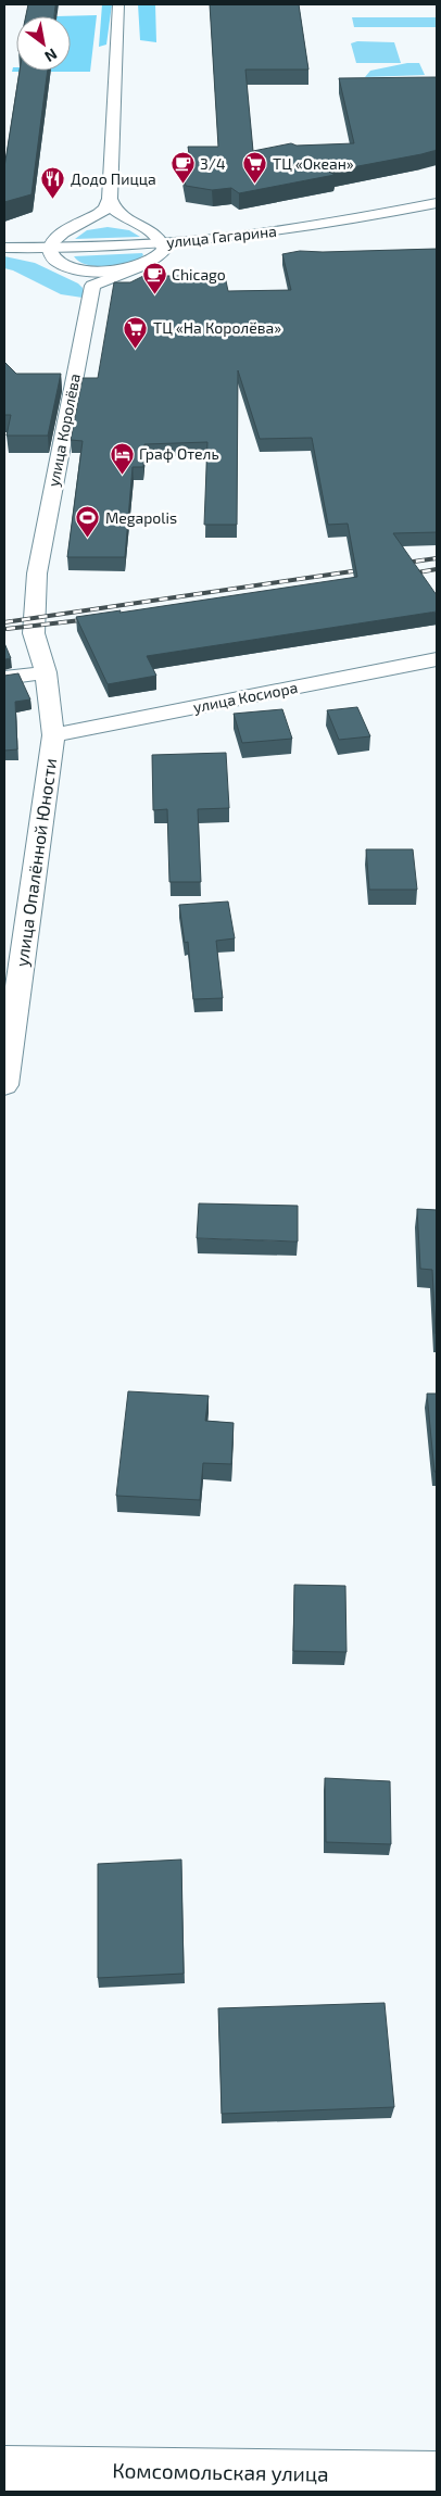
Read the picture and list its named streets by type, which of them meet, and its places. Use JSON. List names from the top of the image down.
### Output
{
  "streets": {
    "main road": [
      "улица Гагарина",
      "улица Королёва",
      "улица Косиора",
      "улица Опалённой Юности",
      "Комсомольская улица"
    ]
  },
  "crossings": [
    ["улица Королёва", "улица Опалённой Юности"],
    ["улица Косиора", "улица Опалённой Юности"]
  ],
  "places": {
    "cafe": ["3/4", "Chicago"],
    "supermarket": ["ТЦ «Океан»", "ТЦ «На Королёва»"],
    "restaurant": ["Додо Пицца"],
    "hotel": ["Граф Отель"],
    "sports": ["Megapolis"]
  },
  "north": "bottom right"
}
